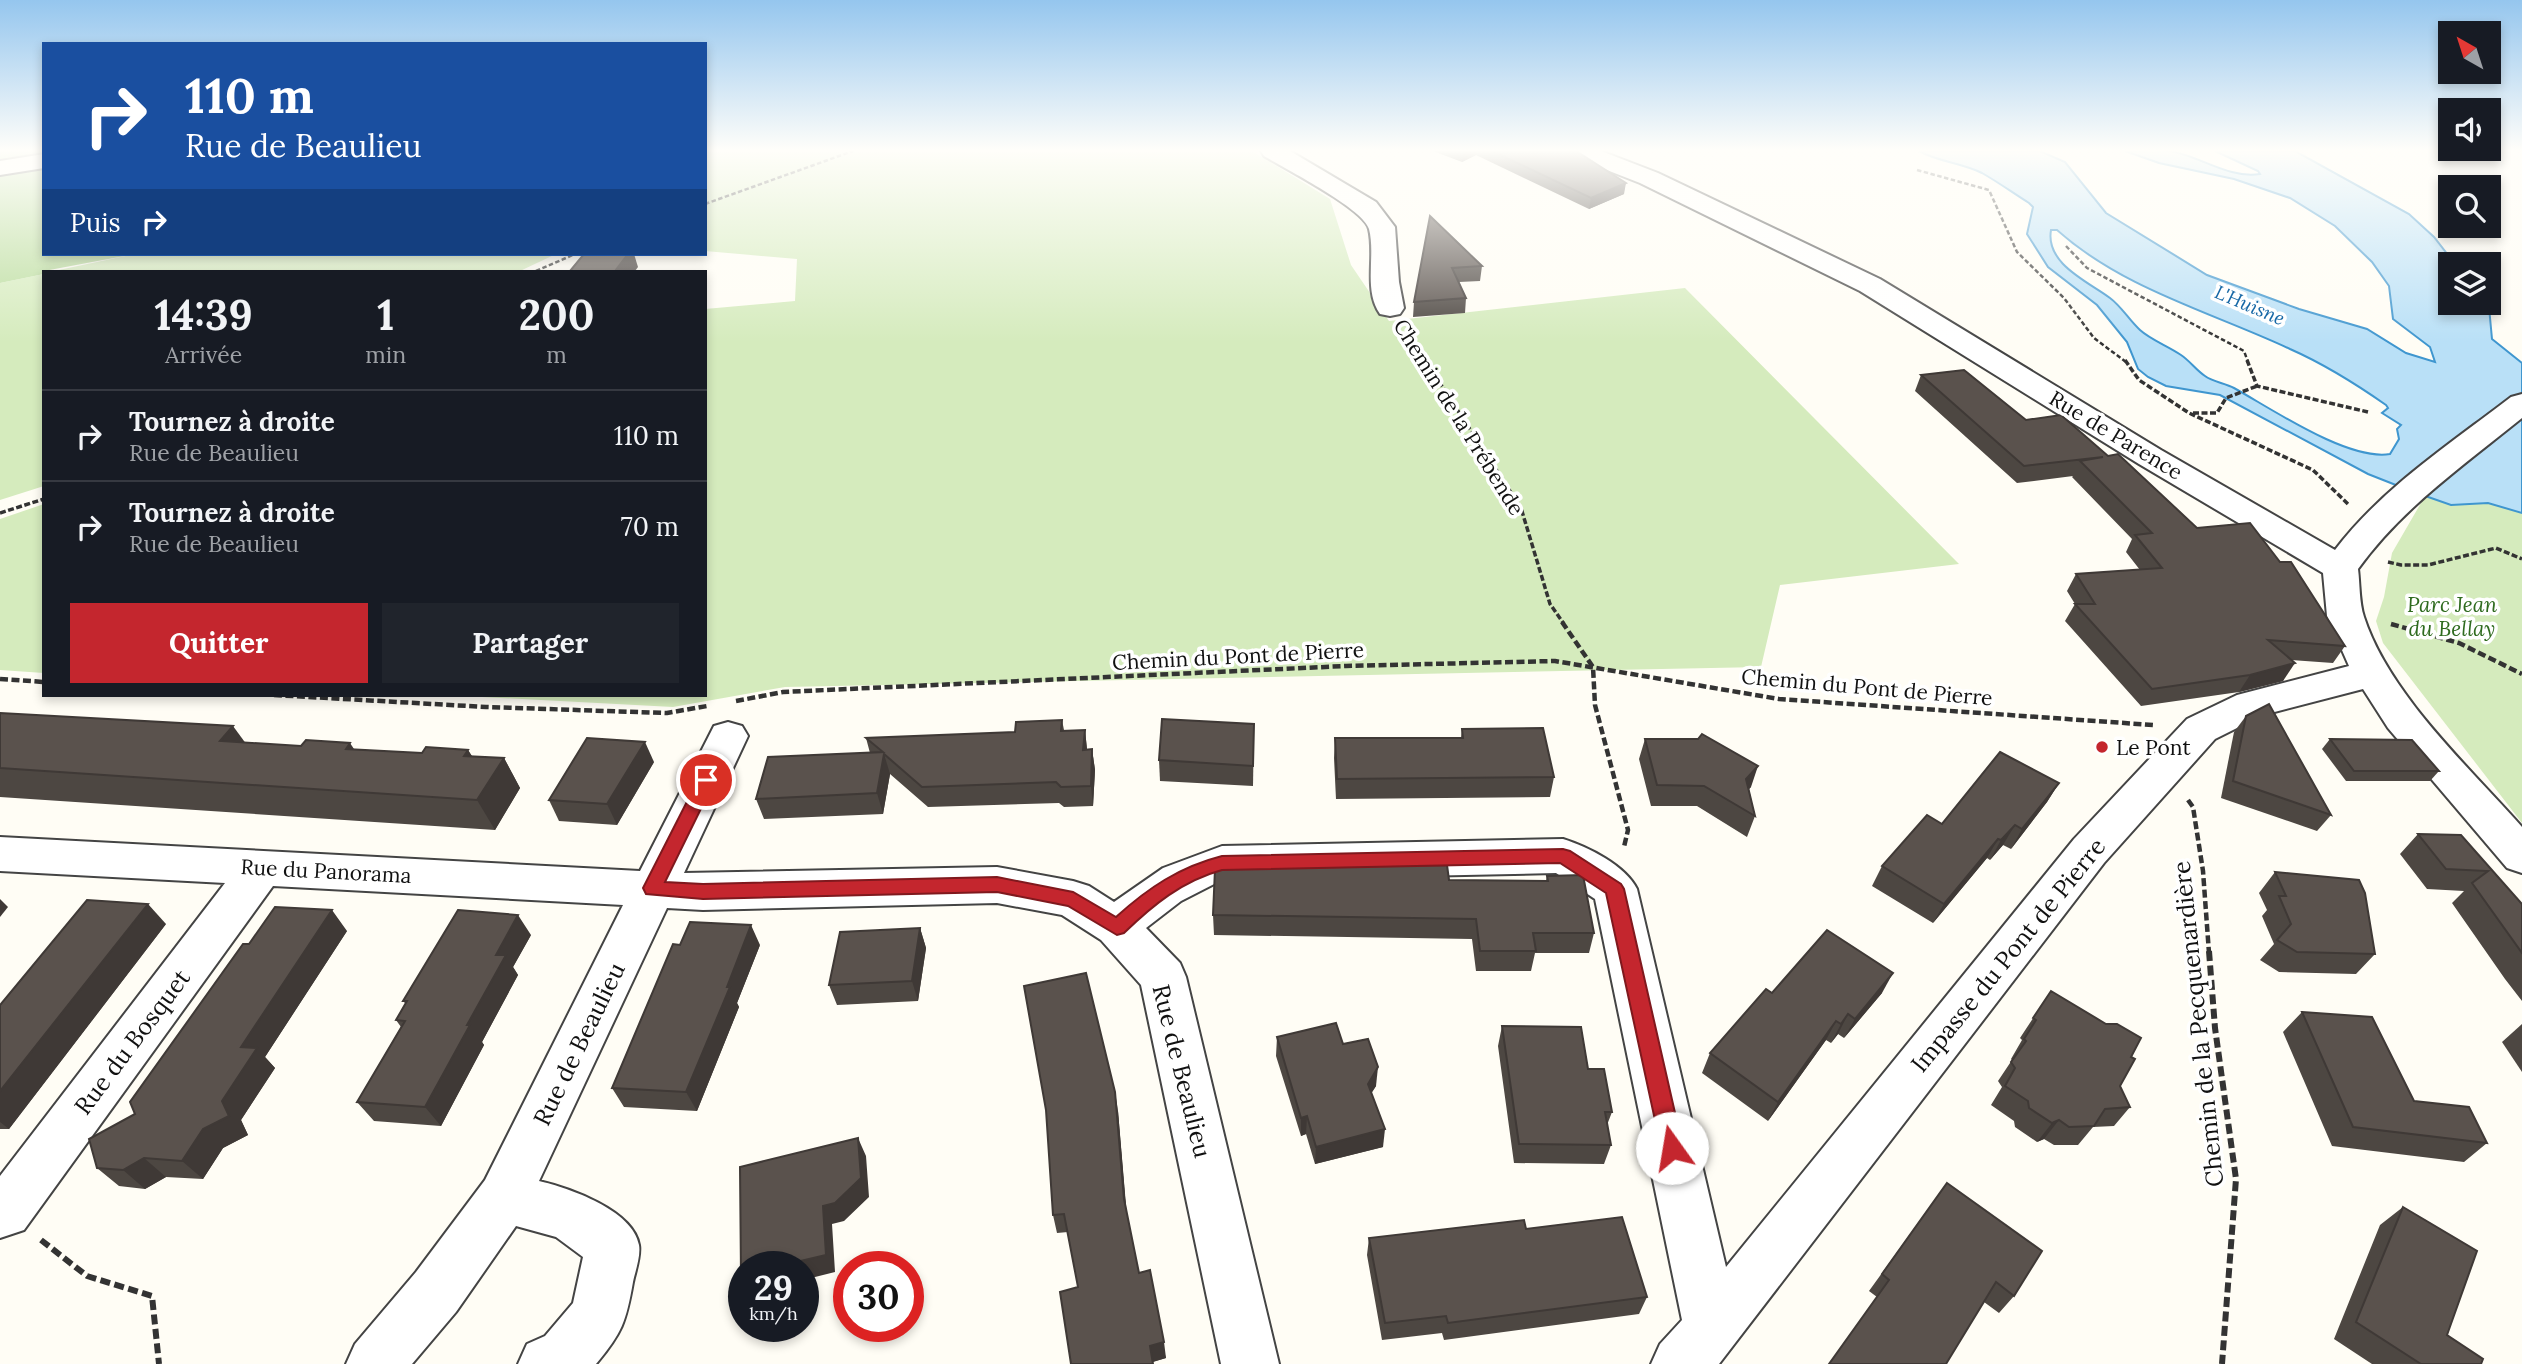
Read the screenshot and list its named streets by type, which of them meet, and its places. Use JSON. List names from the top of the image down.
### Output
{
  "streets": {
    "street": [
      "Chemin de la Prébende",
      "Rue de Parence",
      "Rue du Panorama",
      "Impasse du Pont de Pierre",
      "Rue du Bosquet",
      "Rue de Beaulieu"
    ],
    "path": ["Chemin du Pont de Pierre", "Chemin de la Pecquenardière"]
  },
  "crossings": [
    ["Chemin de la Prébende", "Chemin du Pont de Pierre"],
    ["Chemin du Pont de Pierre", "Impasse du Pont de Pierre"],
    ["Chemin du Pont de Pierre", "Rue de Beaulieu"],
    ["Rue du Panorama", "Rue du Bosquet"],
    ["Rue du Panorama", "Rue de Beaulieu"]
  ],
  "water": ["L'Huisne"],
  "parks": ["Parc Jean du Bellay"],
  "places": ["Le Pont"],
  "north": "top left",
  "page": {
    "turn": ["110 m", "Rue de Beaulieu"],
    "then": "Puis",
    "eta": [
      "14:39",
      "Arrivée",
      "1",
      "min",
      "200",
      "m"
    ],
    "list": [
      {
        "name": "Tournez à droite",
        "note": "Rue de Beaulieu",
        "value": "110 m"
      },
      {
        "name": "Tournez à droite",
        "note": "Rue de Beaulieu",
        "value": "70 m"
      }
    ],
    "buttons": ["Quitter", "Partager"],
    "speed": "29 km/h",
    "limit": "30"
  }
}
